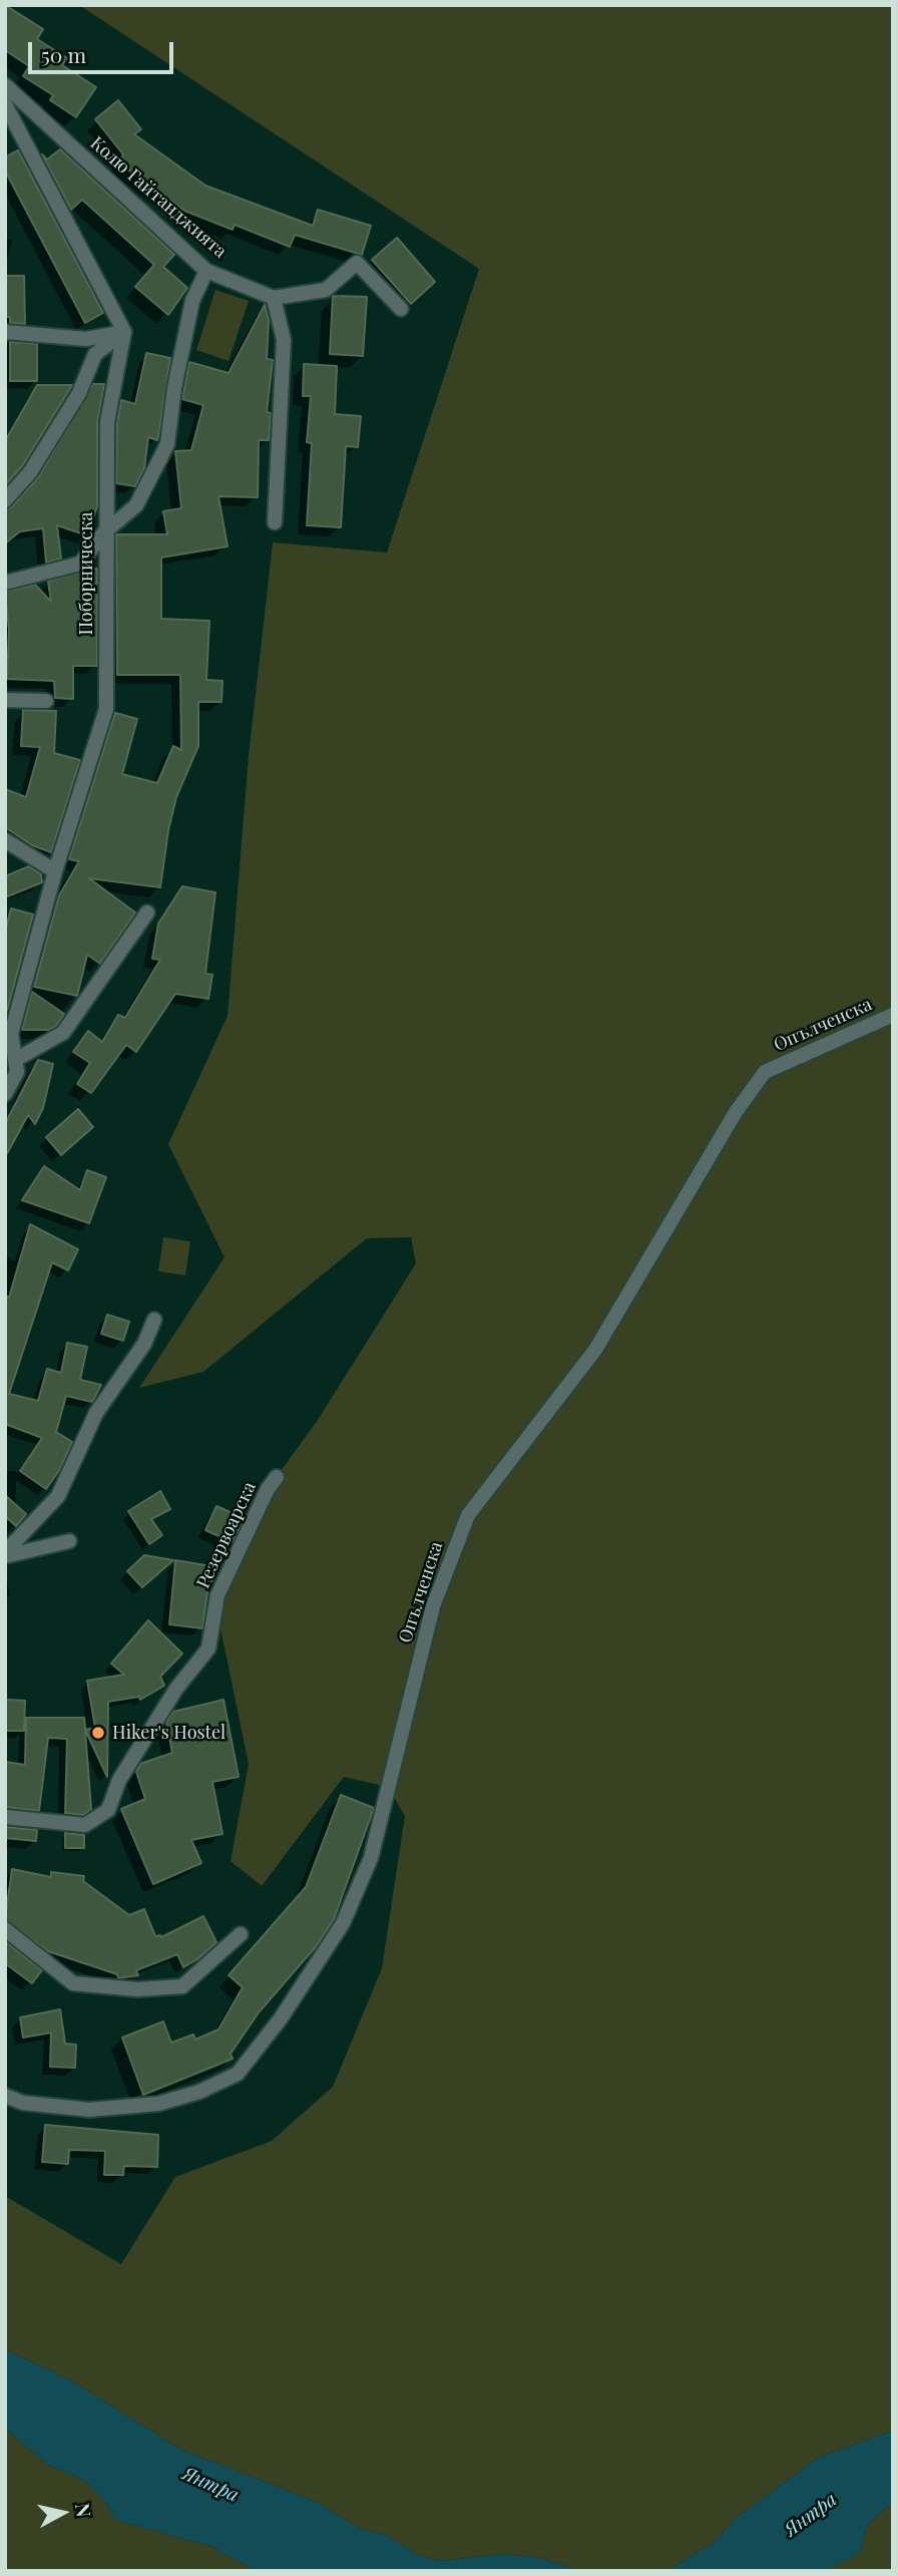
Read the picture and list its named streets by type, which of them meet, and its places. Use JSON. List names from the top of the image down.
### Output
{
  "streets": {
    "street": [
      "Колю Гайтанджията",
      "Поборническа",
      "Опълченска",
      "Резервоарска"
    ]
  },
  "water": ["Янтра"],
  "places": ["Hiker's Hostel"],
  "scale_bar": "50 m",
  "north": "right"
}
